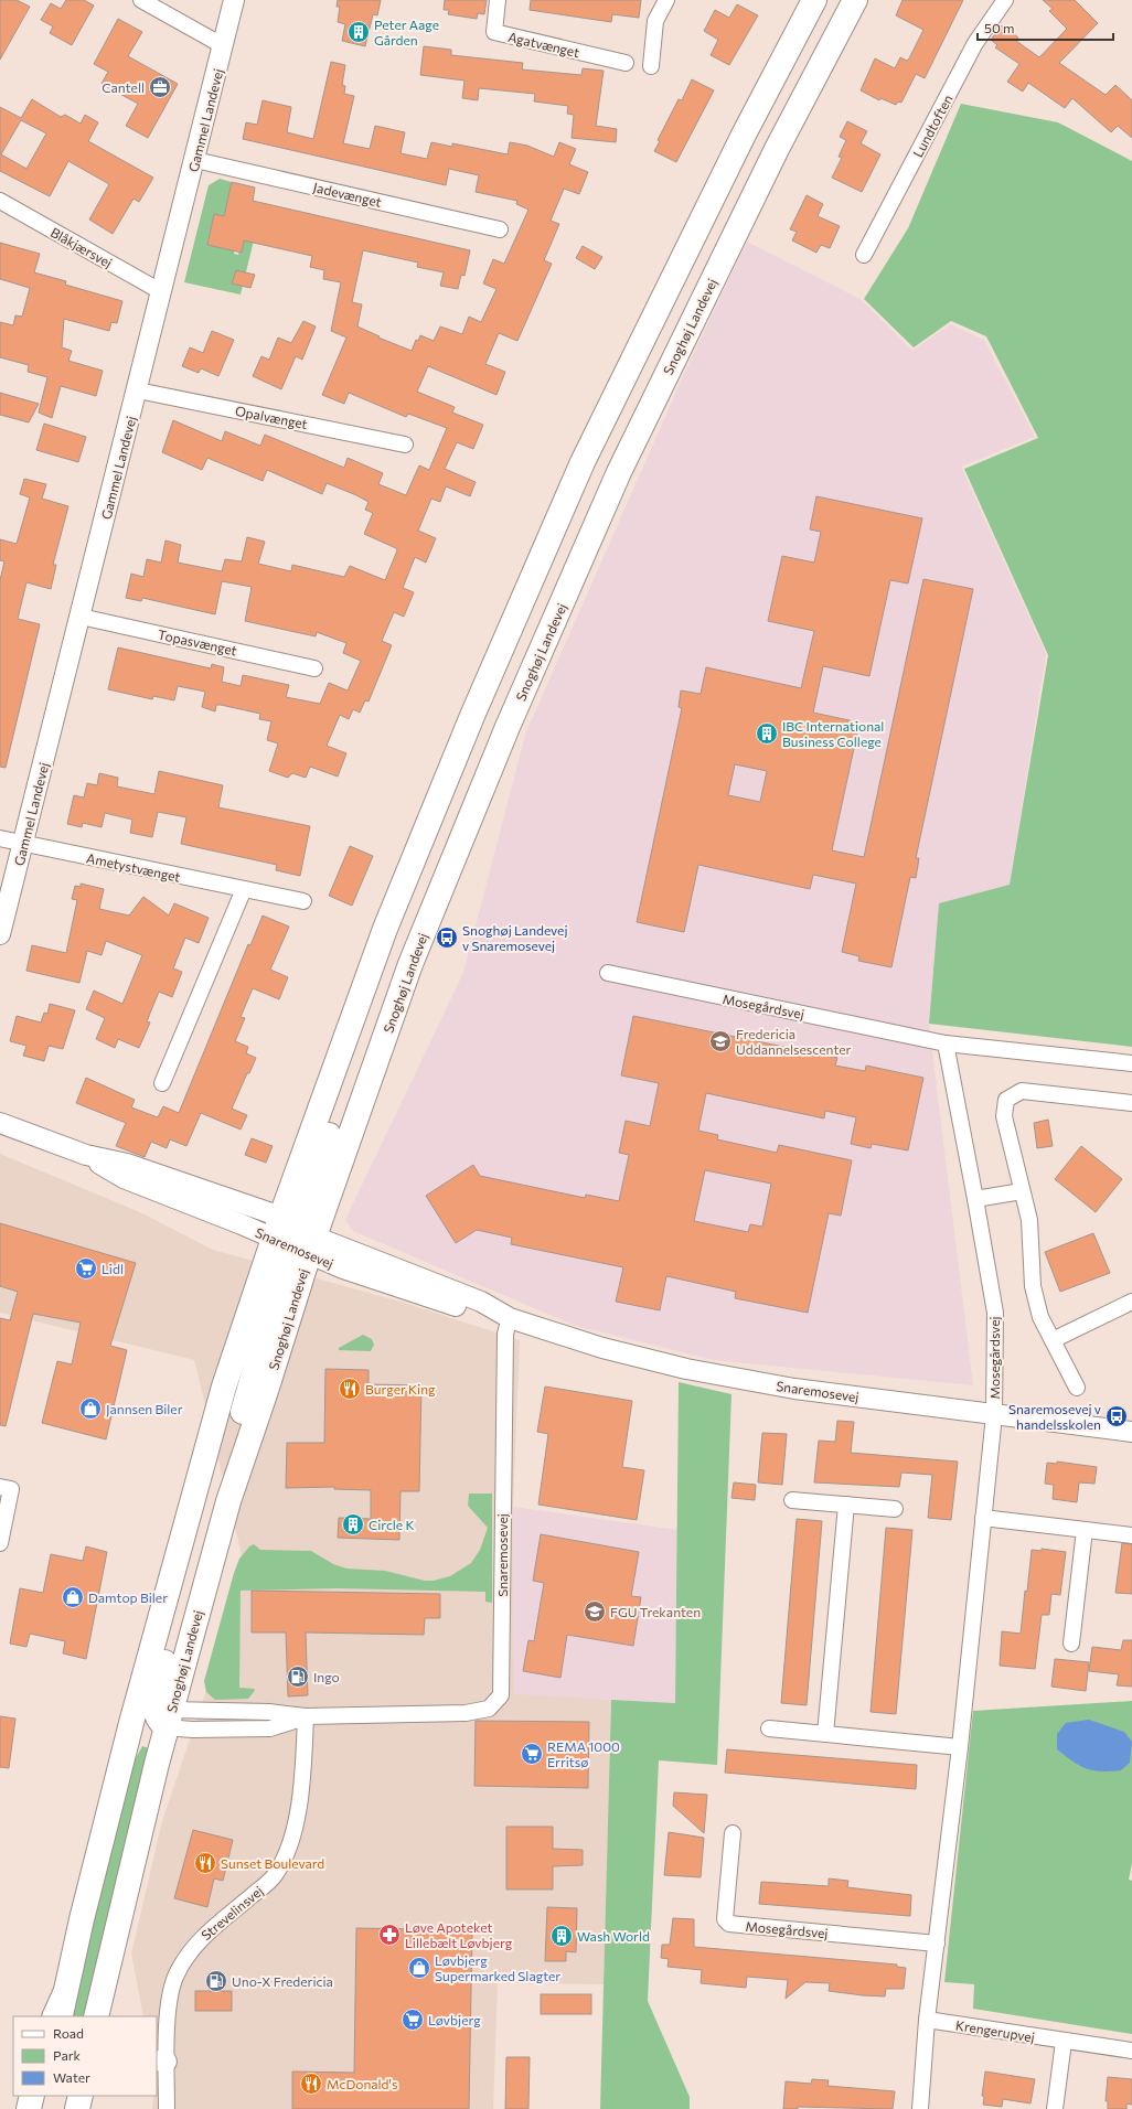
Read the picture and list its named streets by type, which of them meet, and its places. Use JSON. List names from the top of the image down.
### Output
{
  "streets": {
    "main road": ["Snoghøj Landevej"],
    "street": [
      "Agatvænget",
      "Gammel Landevej",
      "Lundtoften",
      "Jadevænget",
      "Blåkjærsvej",
      "Opalvænget",
      "Topasvænget",
      "Ametystvænget",
      "Mosegårdsvej",
      "Snaremosevej",
      "Strevelinsvej",
      "Krengerupvej"
    ]
  },
  "crossings": [
    ["Gammel Landevej", "Jadevænget"],
    ["Gammel Landevej", "Blåkjærsvej"],
    ["Gammel Landevej", "Opalvænget"],
    ["Gammel Landevej", "Topasvænget"],
    ["Gammel Landevej", "Ametystvænget"],
    ["Snoghøj Landevej", "Snaremosevej"],
    ["Mosegårdsvej", "Snaremosevej"],
    ["Mosegårdsvej", "Krengerupvej"],
    ["Snaremosevej", "Strevelinsvej"]
  ],
  "places": {
    "building": [
      "Peter Aage Gården",
      "IBC International Business College",
      "Circle K",
      "Wash World"
    ],
    "office": ["Cantell"],
    "bus stop": ["Snoghøj Landevej v Snaremosevej", "Snaremosevej v handelsskolen"],
    "school or university": ["Fredericia Uddannelsescenter", "FGU Trekanten"],
    "supermarket": ["Lidl", "REMA 1000 Erritsø", "Løvbjerg"],
    "restaurant": ["Burger King", "Sunset Boulevard", "McDonald's"],
    "shop": ["Jannsen Biler", "Damtop Biler", "Løvbjerg Supermarked Slagter"],
    "fuel station": ["Ingo", "Uno-X Fredericia"],
    "pharmacy": ["Løve Apoteket Lillebælt Løvbjerg"]
  },
  "legend": ["Road", "Park", "Water"],
  "scale_bar": "50 m"
}
